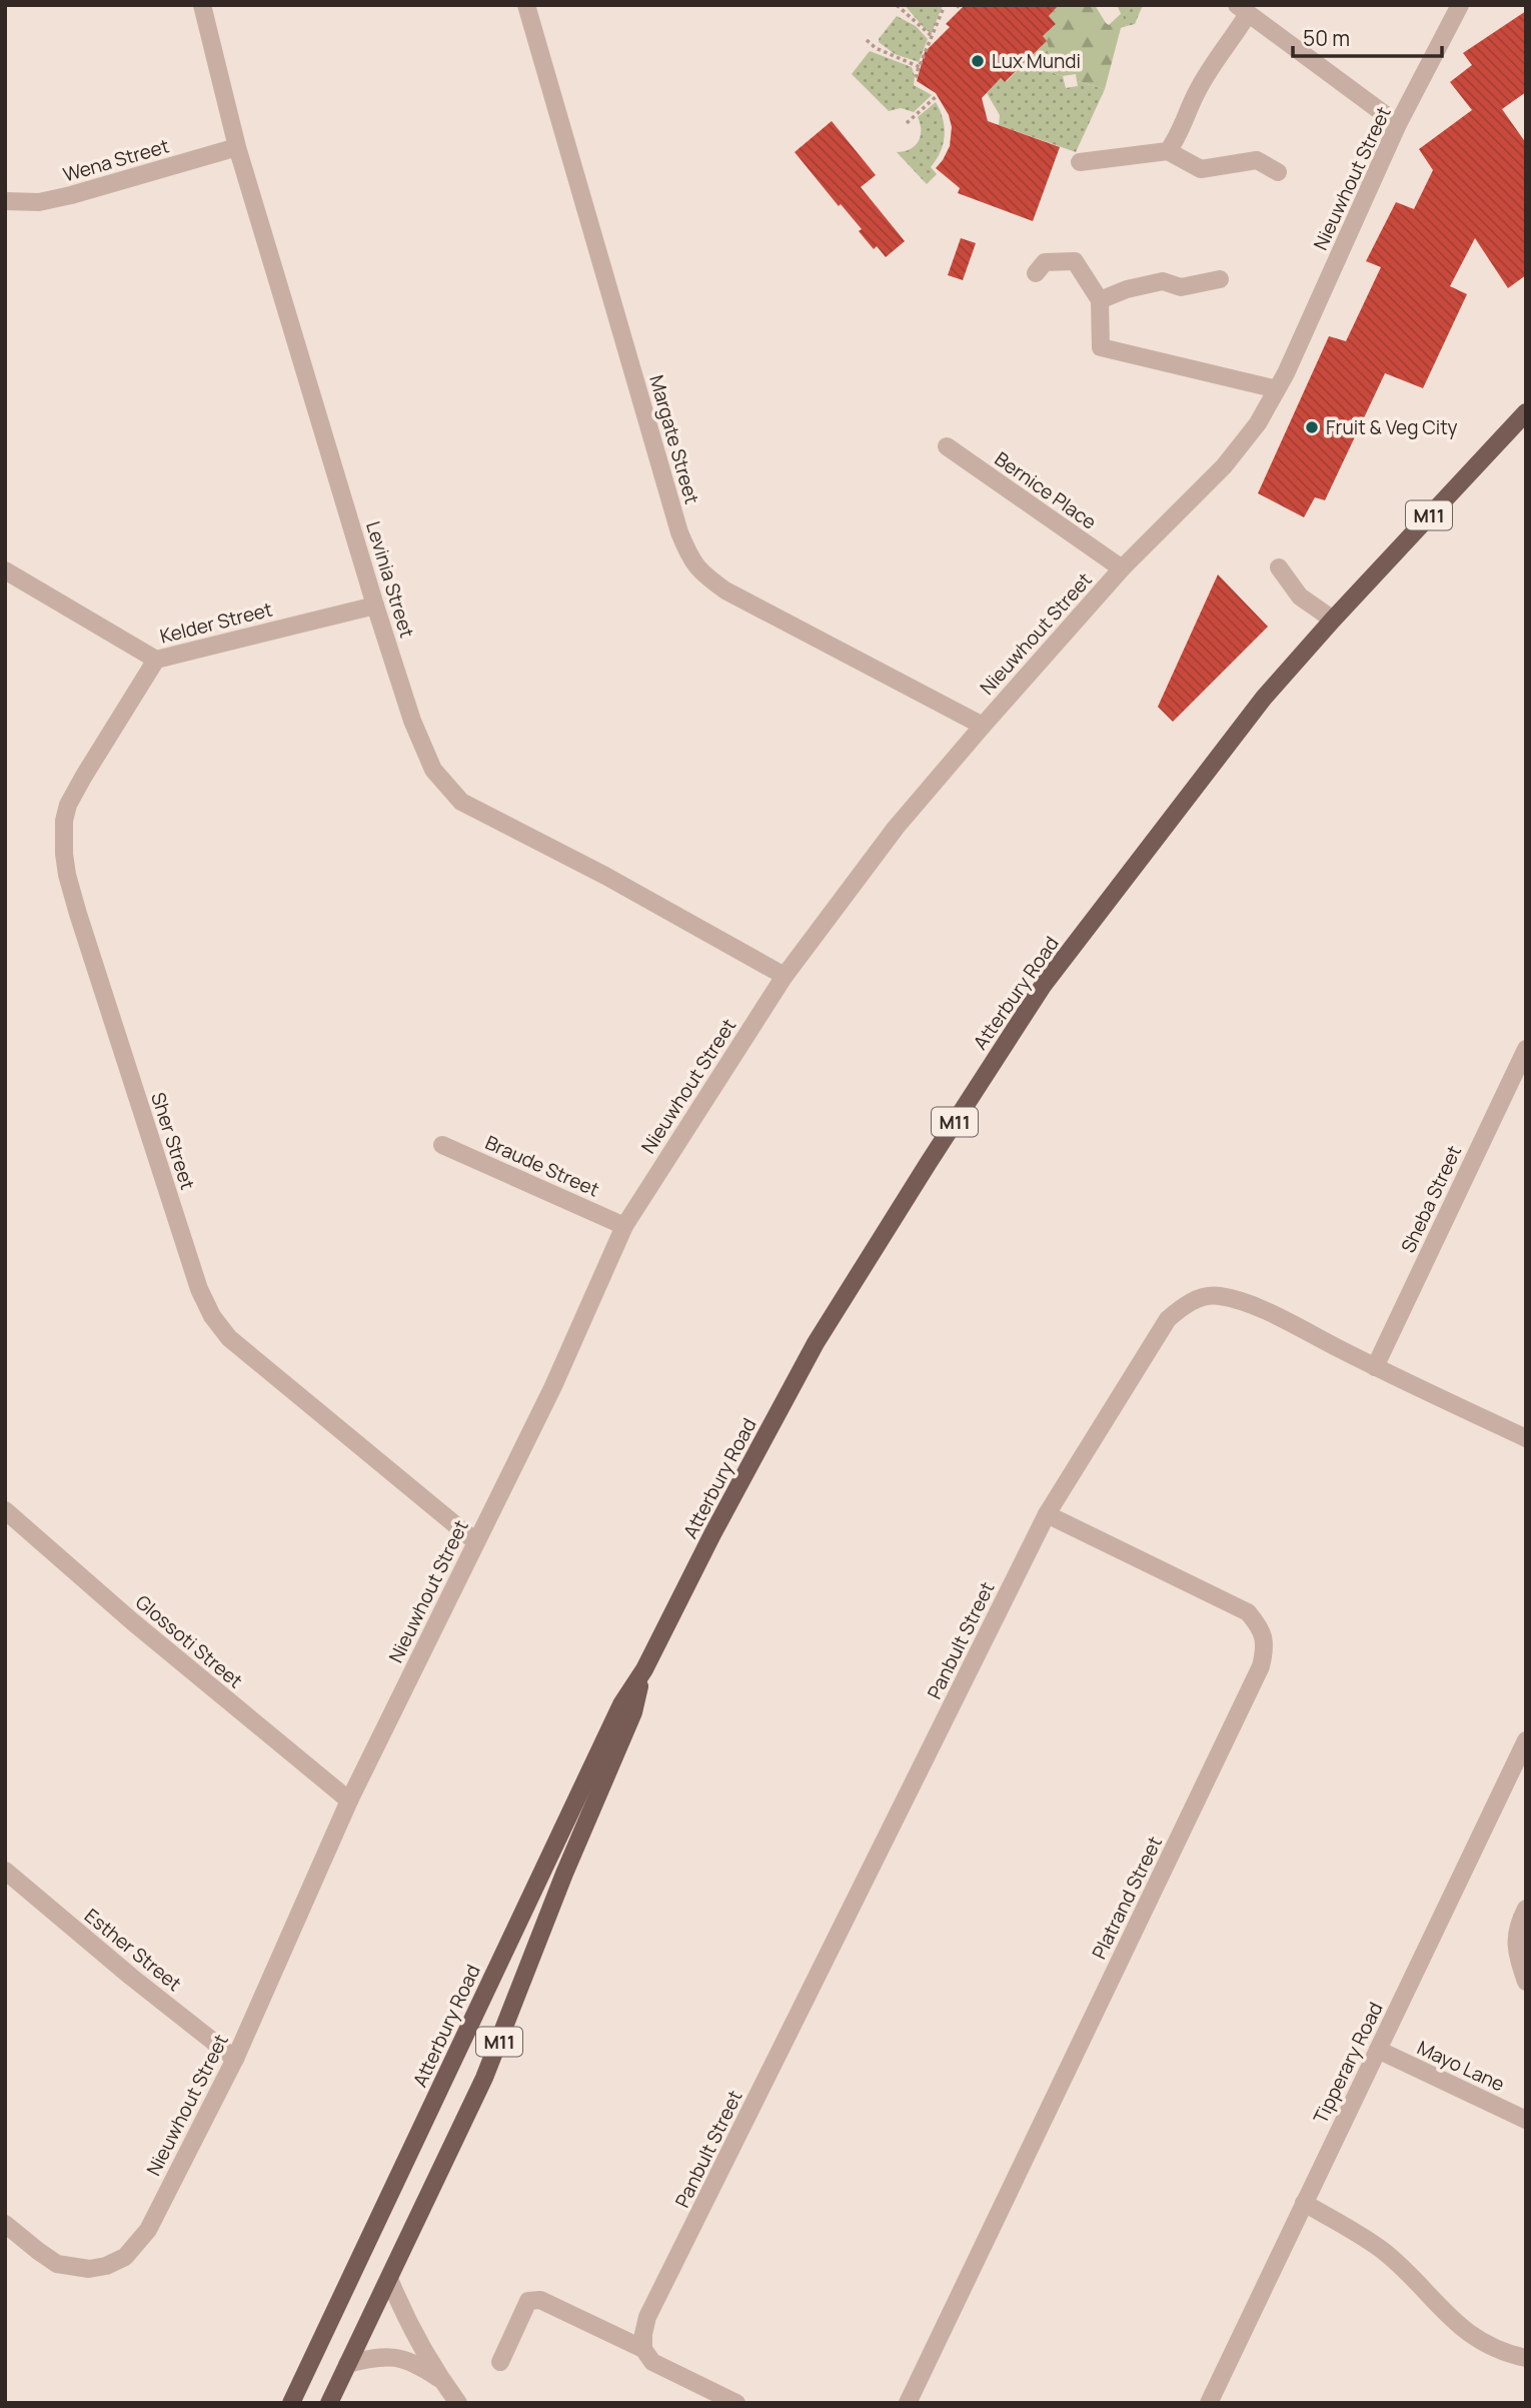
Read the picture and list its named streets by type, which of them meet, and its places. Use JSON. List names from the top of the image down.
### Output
{
  "streets": {
    "main road": ["M11", "Atterbury Road"],
    "street": [
      "Wena Street",
      "Nieuwhout Street",
      "Margate Street",
      "Bernice Place",
      "Levinia Street",
      "Kelder Street",
      "Sher Street",
      "Braude Street",
      "Sheba Street",
      "Panbult Street",
      "Glossoti Street",
      "Platrand Street",
      "Esther Street",
      "Tipperary Road",
      "Mayo Lane"
    ]
  },
  "crossings": [
    ["Wena Street", "Levinia Street"],
    ["Nieuwhout Street", "Margate Street"],
    ["Nieuwhout Street", "Bernice Place"],
    ["Nieuwhout Street", "Levinia Street"],
    ["Nieuwhout Street", "Sher Street"],
    ["Nieuwhout Street", "Braude Street"],
    ["Nieuwhout Street", "Glossoti Street"],
    ["Nieuwhout Street", "Esther Street"],
    ["Levinia Street", "Kelder Street"],
    ["Kelder Street", "Sher Street"],
    ["Sheba Street", "Panbult Street"],
    ["Panbult Street", "Platrand Street"],
    ["Tipperary Road", "Mayo Lane"]
  ],
  "places": ["Lux Mundi", "Fruit & Veg City"],
  "scale_bar": "50 m"
}
